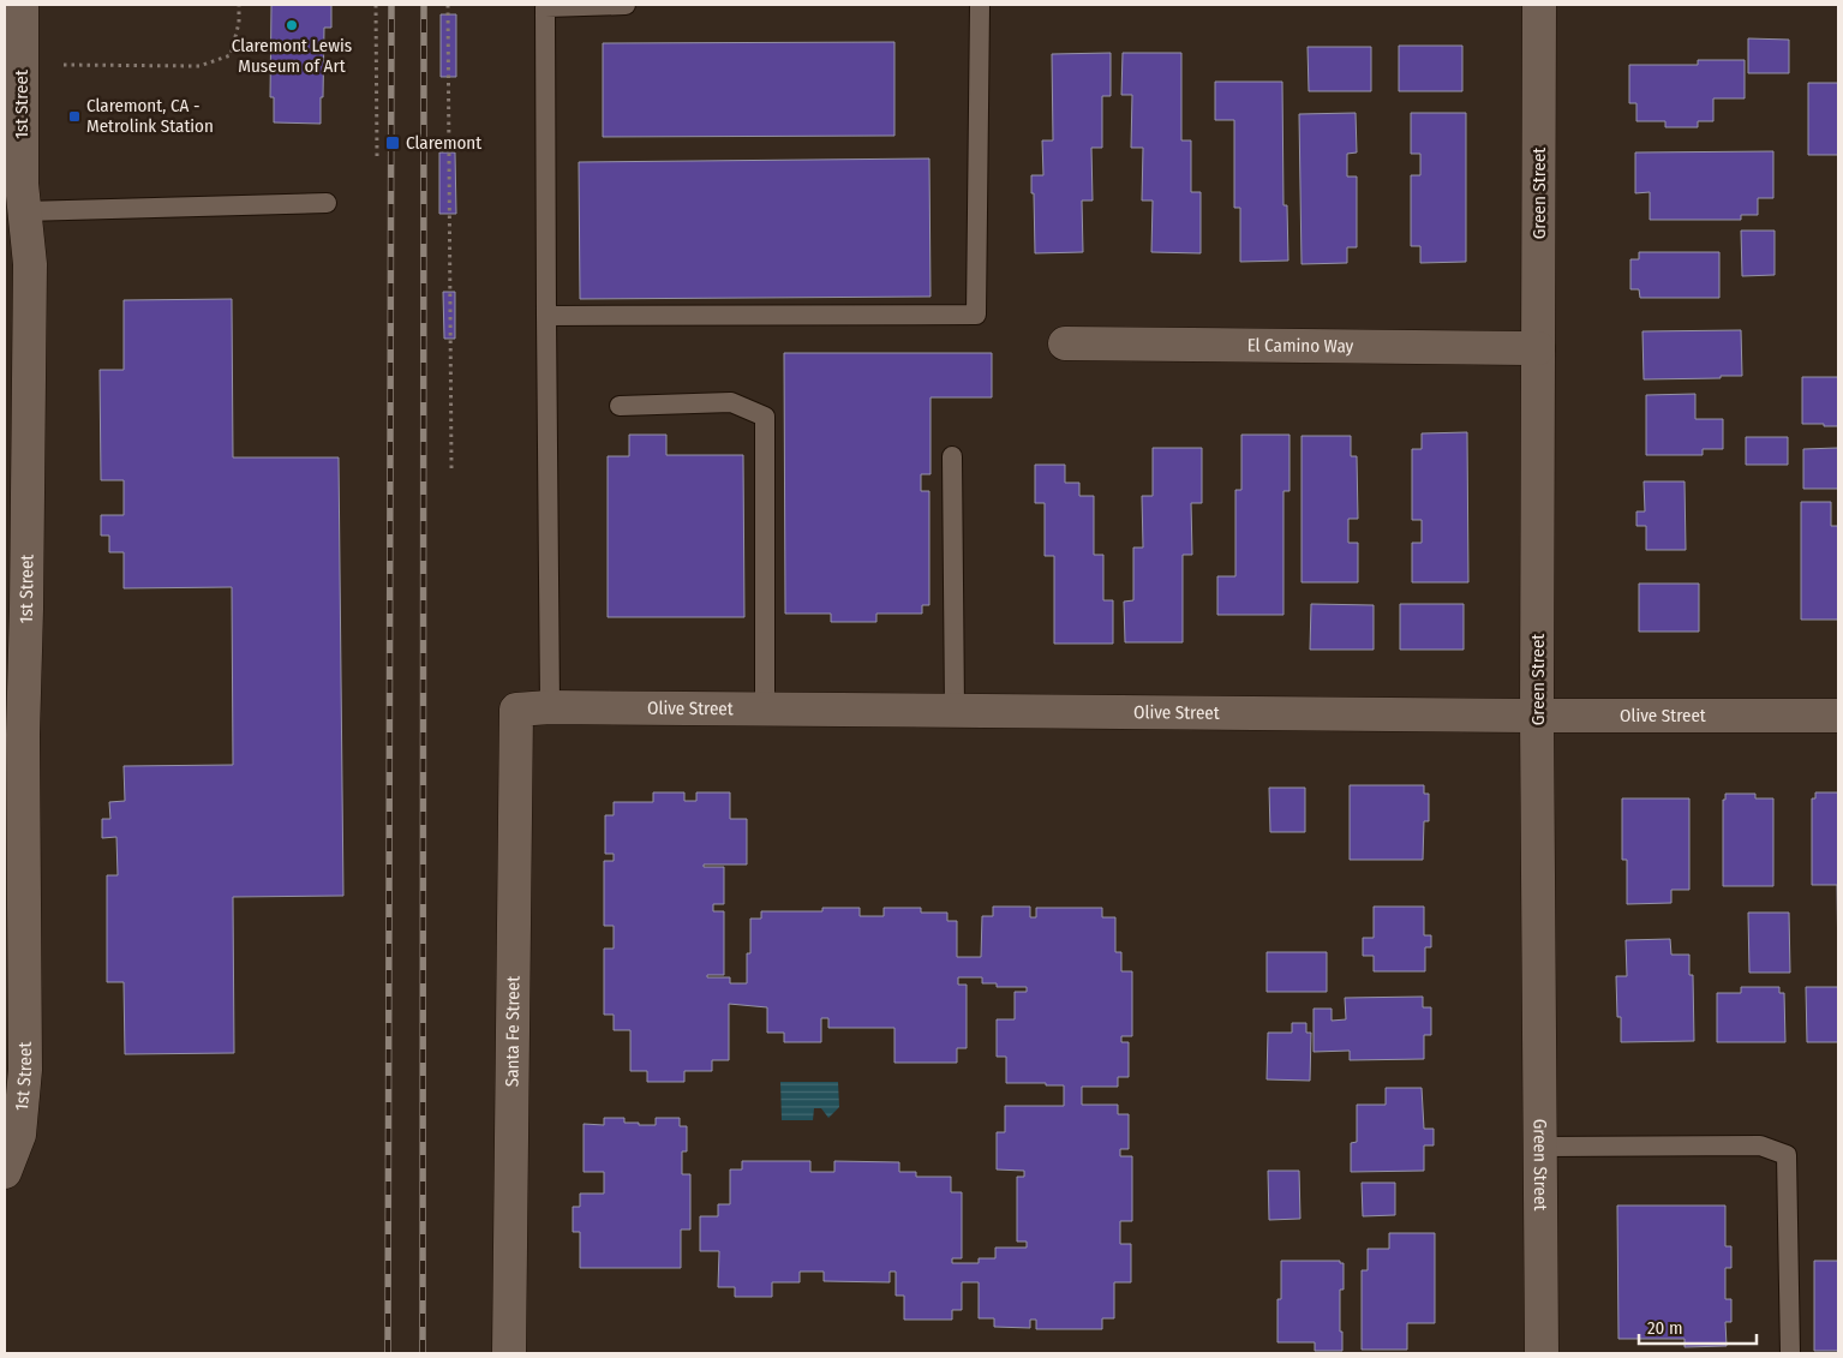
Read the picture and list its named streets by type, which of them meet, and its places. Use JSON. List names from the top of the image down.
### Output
{
  "streets": {
    "street": [
      "1st Street",
      "Green Street",
      "El Camino Way",
      "Olive Street",
      "Santa Fe Street"
    ]
  },
  "crossings": [
    ["Green Street", "El Camino Way"],
    ["Green Street", "Olive Street"],
    ["Olive Street", "Santa Fe Street"]
  ],
  "places": {
    "other": ["Claremont Lewis Museum of Art"],
    "transit": ["Claremont, CA - Metrolink Station", "Claremont"]
  },
  "scale_bar": "20 m"
}
